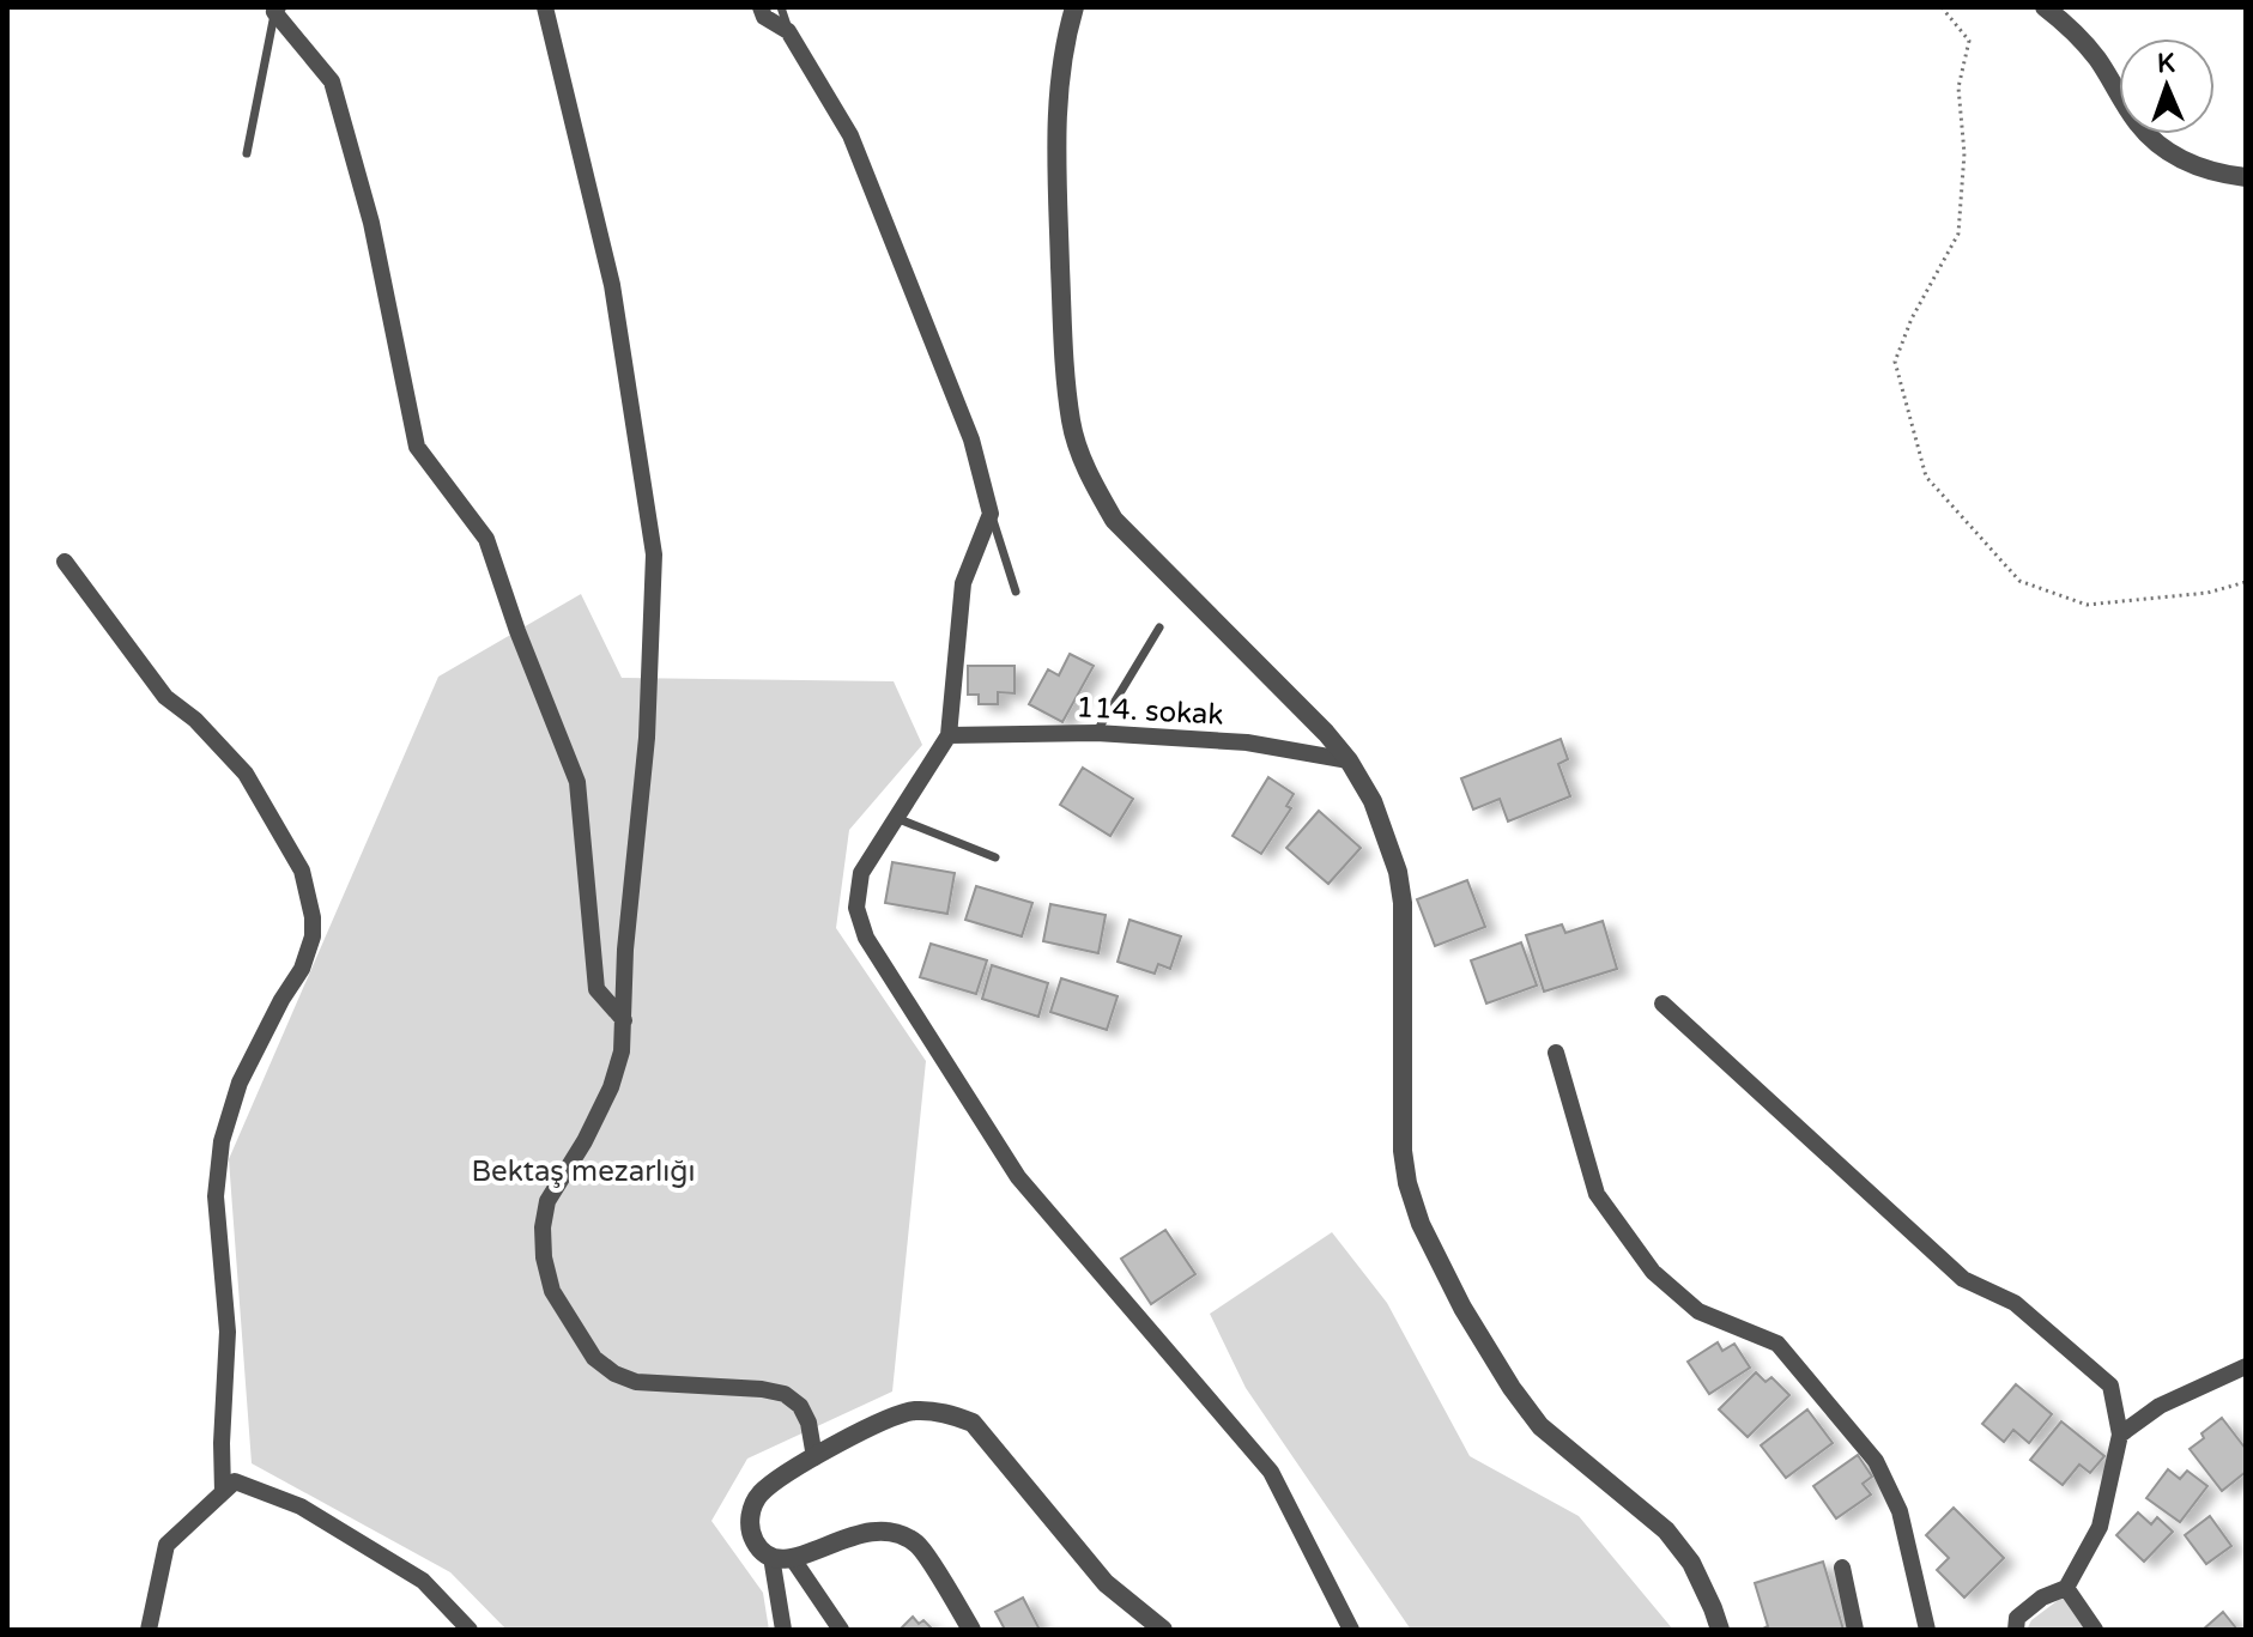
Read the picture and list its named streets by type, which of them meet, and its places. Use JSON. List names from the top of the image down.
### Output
{
  "streets": {
    "street": ["114. sokak"]
  },
  "parks": ["Bektaş mezarlığı"],
  "north": "top"
}
